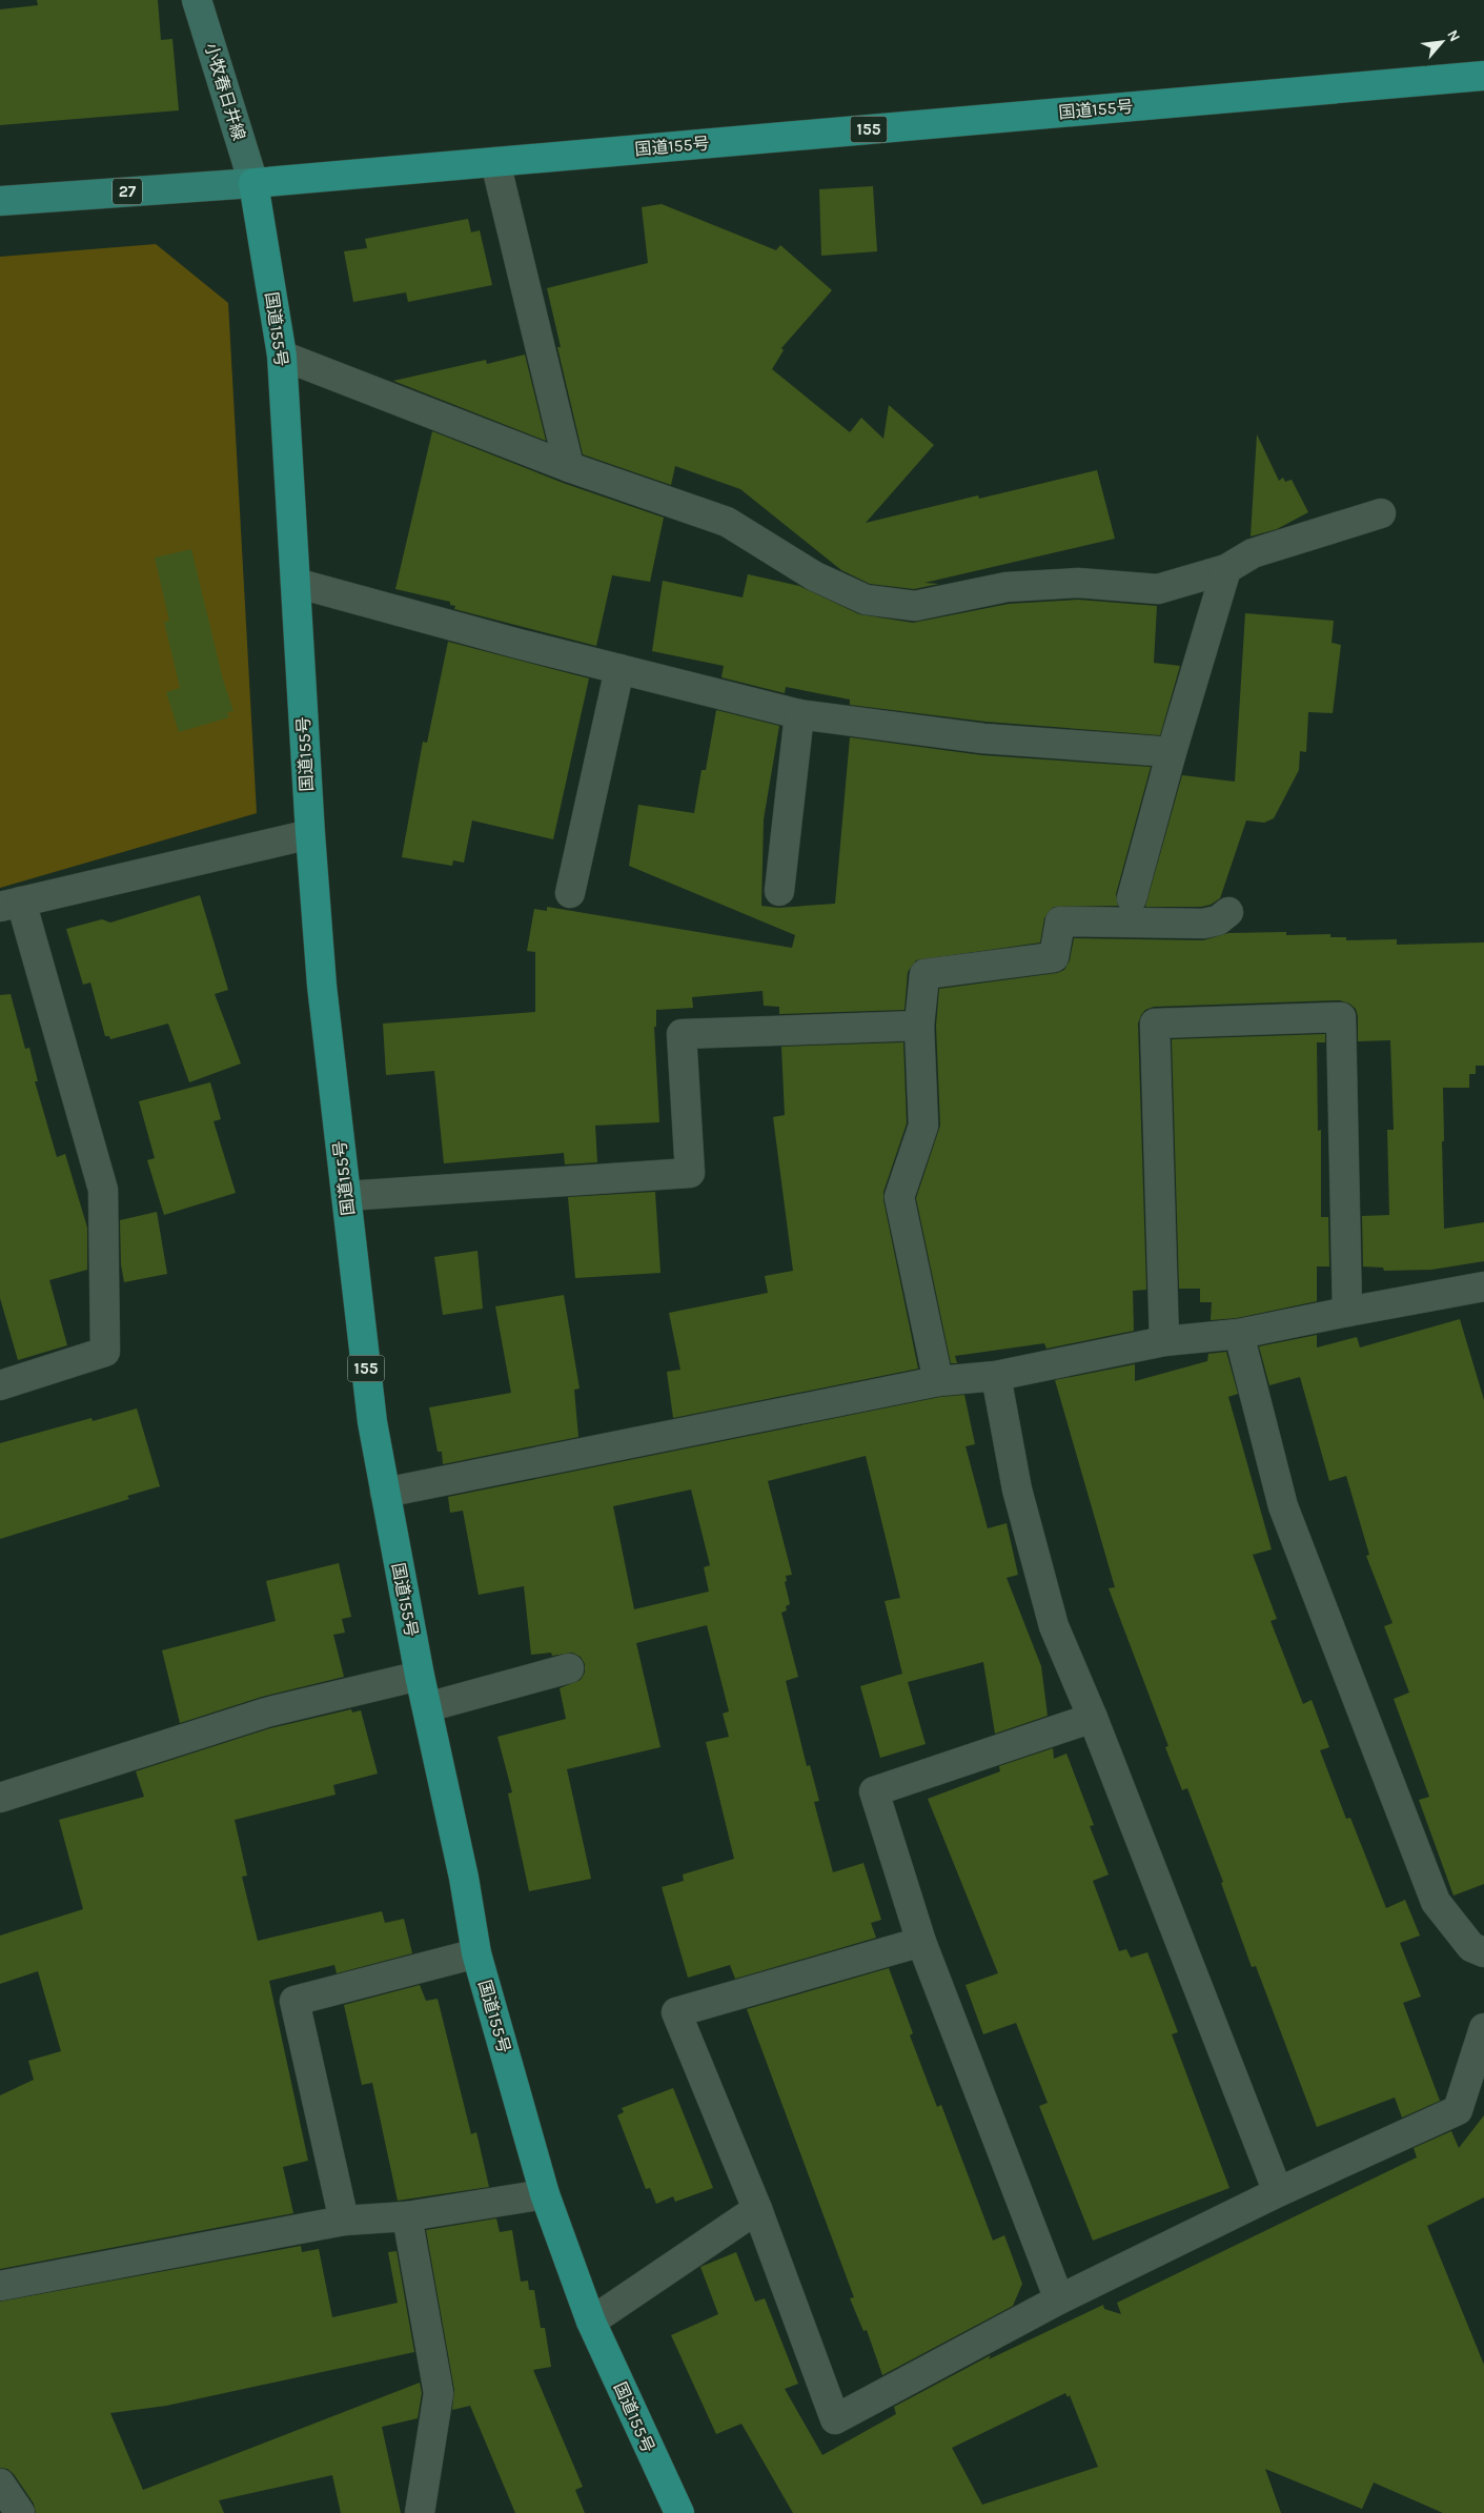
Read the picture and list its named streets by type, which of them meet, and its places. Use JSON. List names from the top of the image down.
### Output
{
  "streets": {
    "highway": ["国道155号", "155"],
    "main road": ["小牧春日井線", "27"]
  },
  "crossings": [
    ["小牧春日井線", "国道155号"],
    ["小牧春日井線", "27"],
    ["国道155号", "27"]
  ],
  "north": "top right"
}
